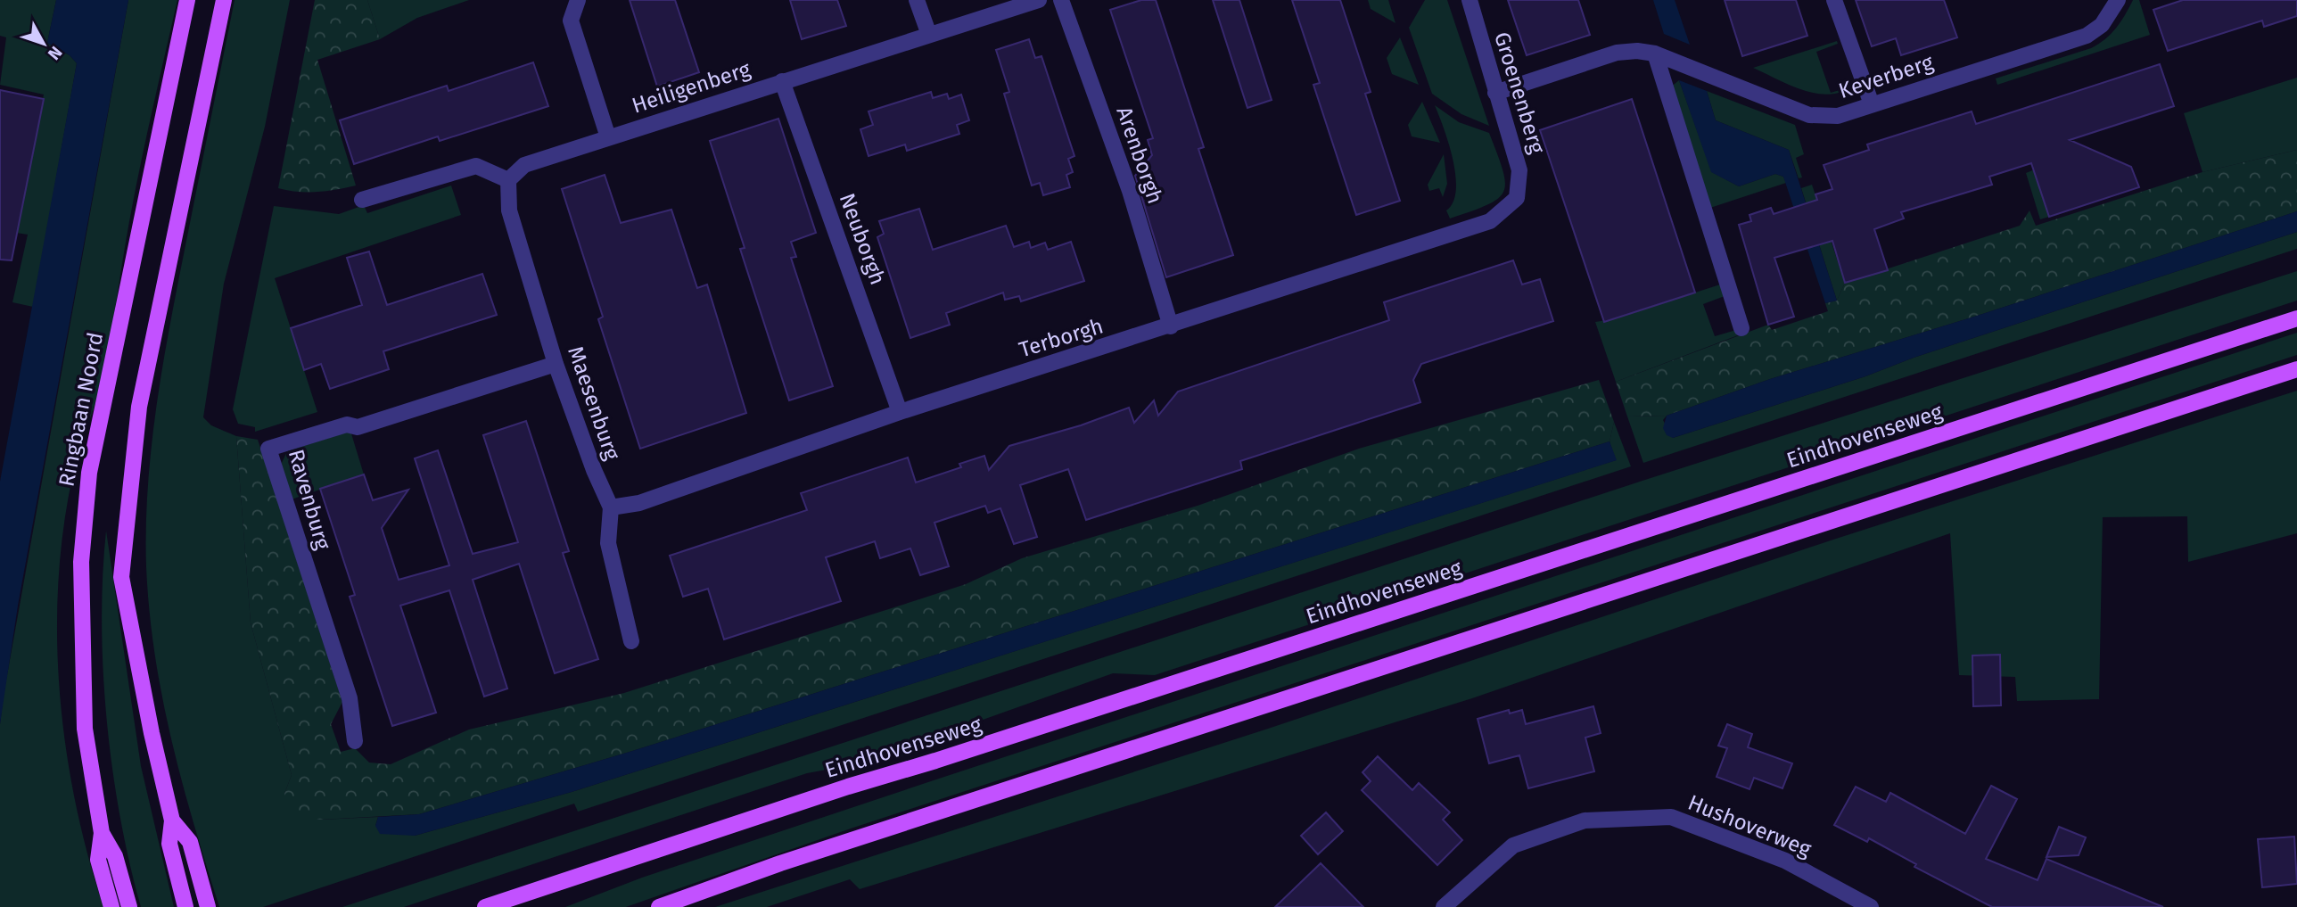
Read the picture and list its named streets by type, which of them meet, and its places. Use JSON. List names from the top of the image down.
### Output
{
  "streets": {
    "main road": ["Ringbaan Noord", "Eindhovenseweg"],
    "street": [
      "Keverberg",
      "Heiligenberg",
      "Groenenberg",
      "Arenborgh",
      "Neuborgh",
      "Terborgh",
      "Maesenburg",
      "Ravenburg",
      "Hushoverweg"
    ]
  },
  "crossings": [
    ["Keverberg", "Groenenberg"],
    ["Heiligenberg", "Neuborgh"],
    ["Heiligenberg", "Maesenburg"],
    ["Groenenberg", "Terborgh"],
    ["Arenborgh", "Terborgh"],
    ["Neuborgh", "Terborgh"],
    ["Terborgh", "Maesenburg"],
    ["Maesenburg", "Ravenburg"]
  ],
  "north": "bottom right"
}
